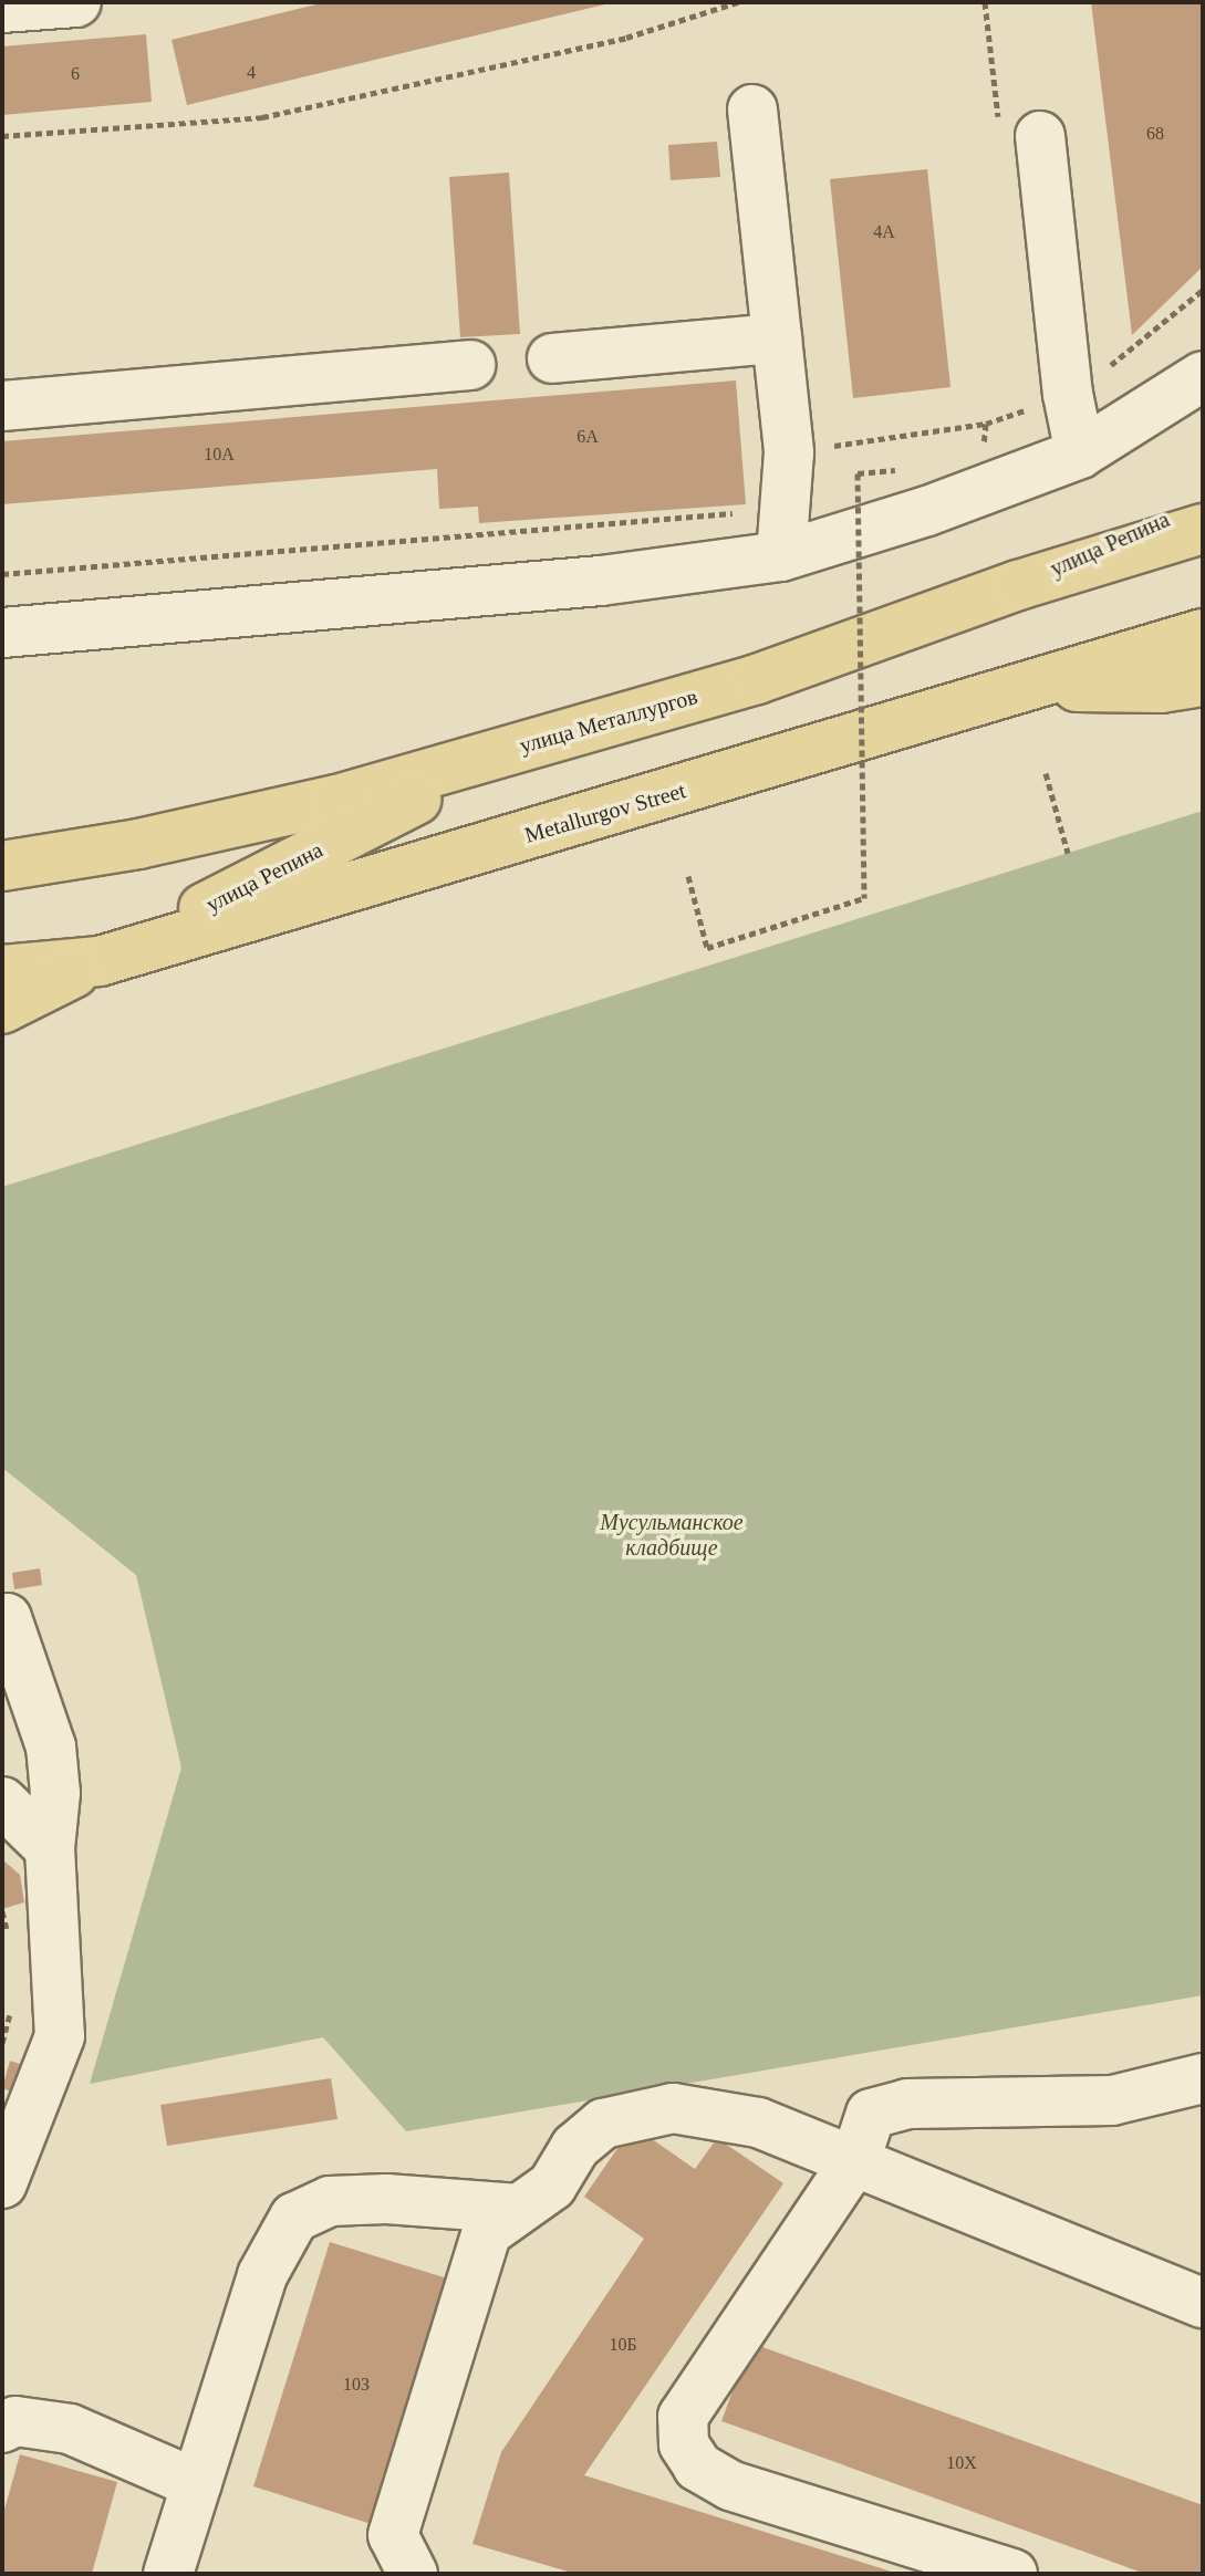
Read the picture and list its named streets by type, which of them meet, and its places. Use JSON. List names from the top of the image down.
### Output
{
  "streets": {
    "main road": ["улица Репина", "улица Металлургов", "Metallurgov Street"]
  },
  "crossings": [
    ["улица Репина", "улица Металлургов"],
    ["улица Репина", "Metallurgov Street"]
  ],
  "parks": ["Мусульманское кладбище"],
  "house_numbers": [
    "4",
    "6",
    "68",
    "4А",
    "6А",
    "10А",
    "10Б",
    "10З",
    "10Х"
  ]
}
